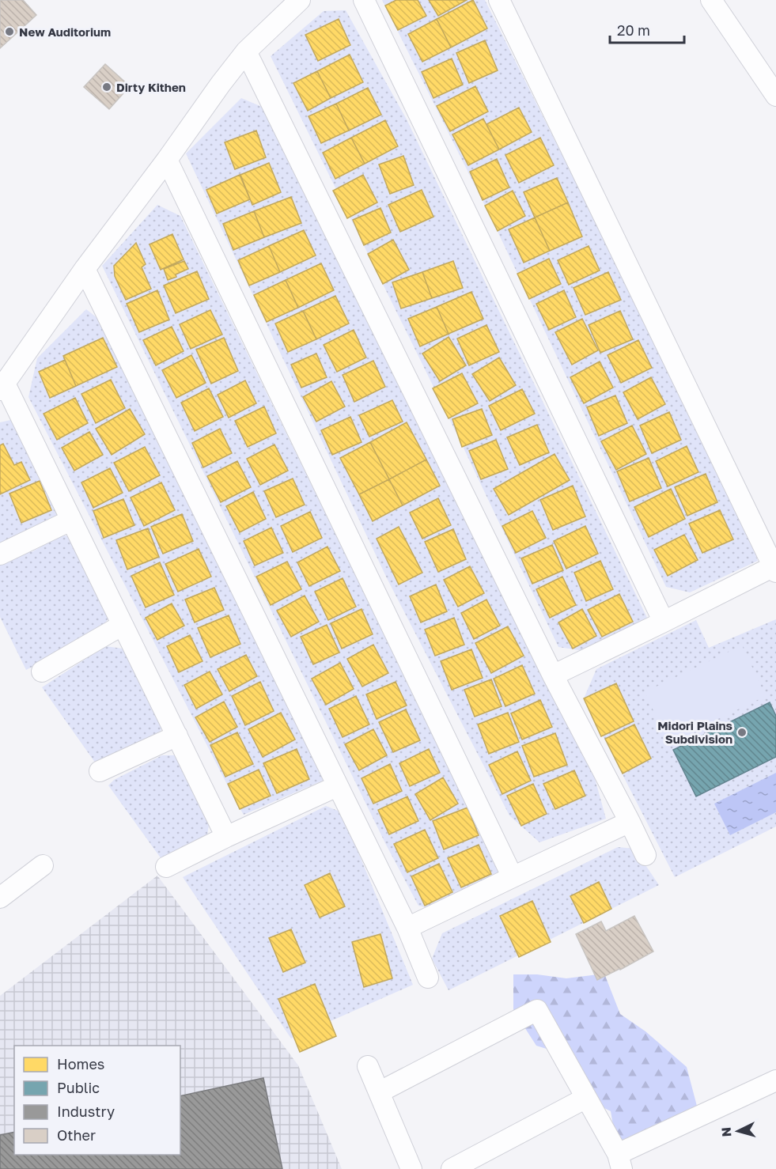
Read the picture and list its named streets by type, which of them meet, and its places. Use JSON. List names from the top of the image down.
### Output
{
  "places": ["New Auditorium", "Dirty Kithen", "Midori Plains Subdivision"],
  "legend": [
    "Homes",
    "Public",
    "Industry",
    "Other"
  ],
  "scale_bar": "20 m",
  "north": "left"
}
